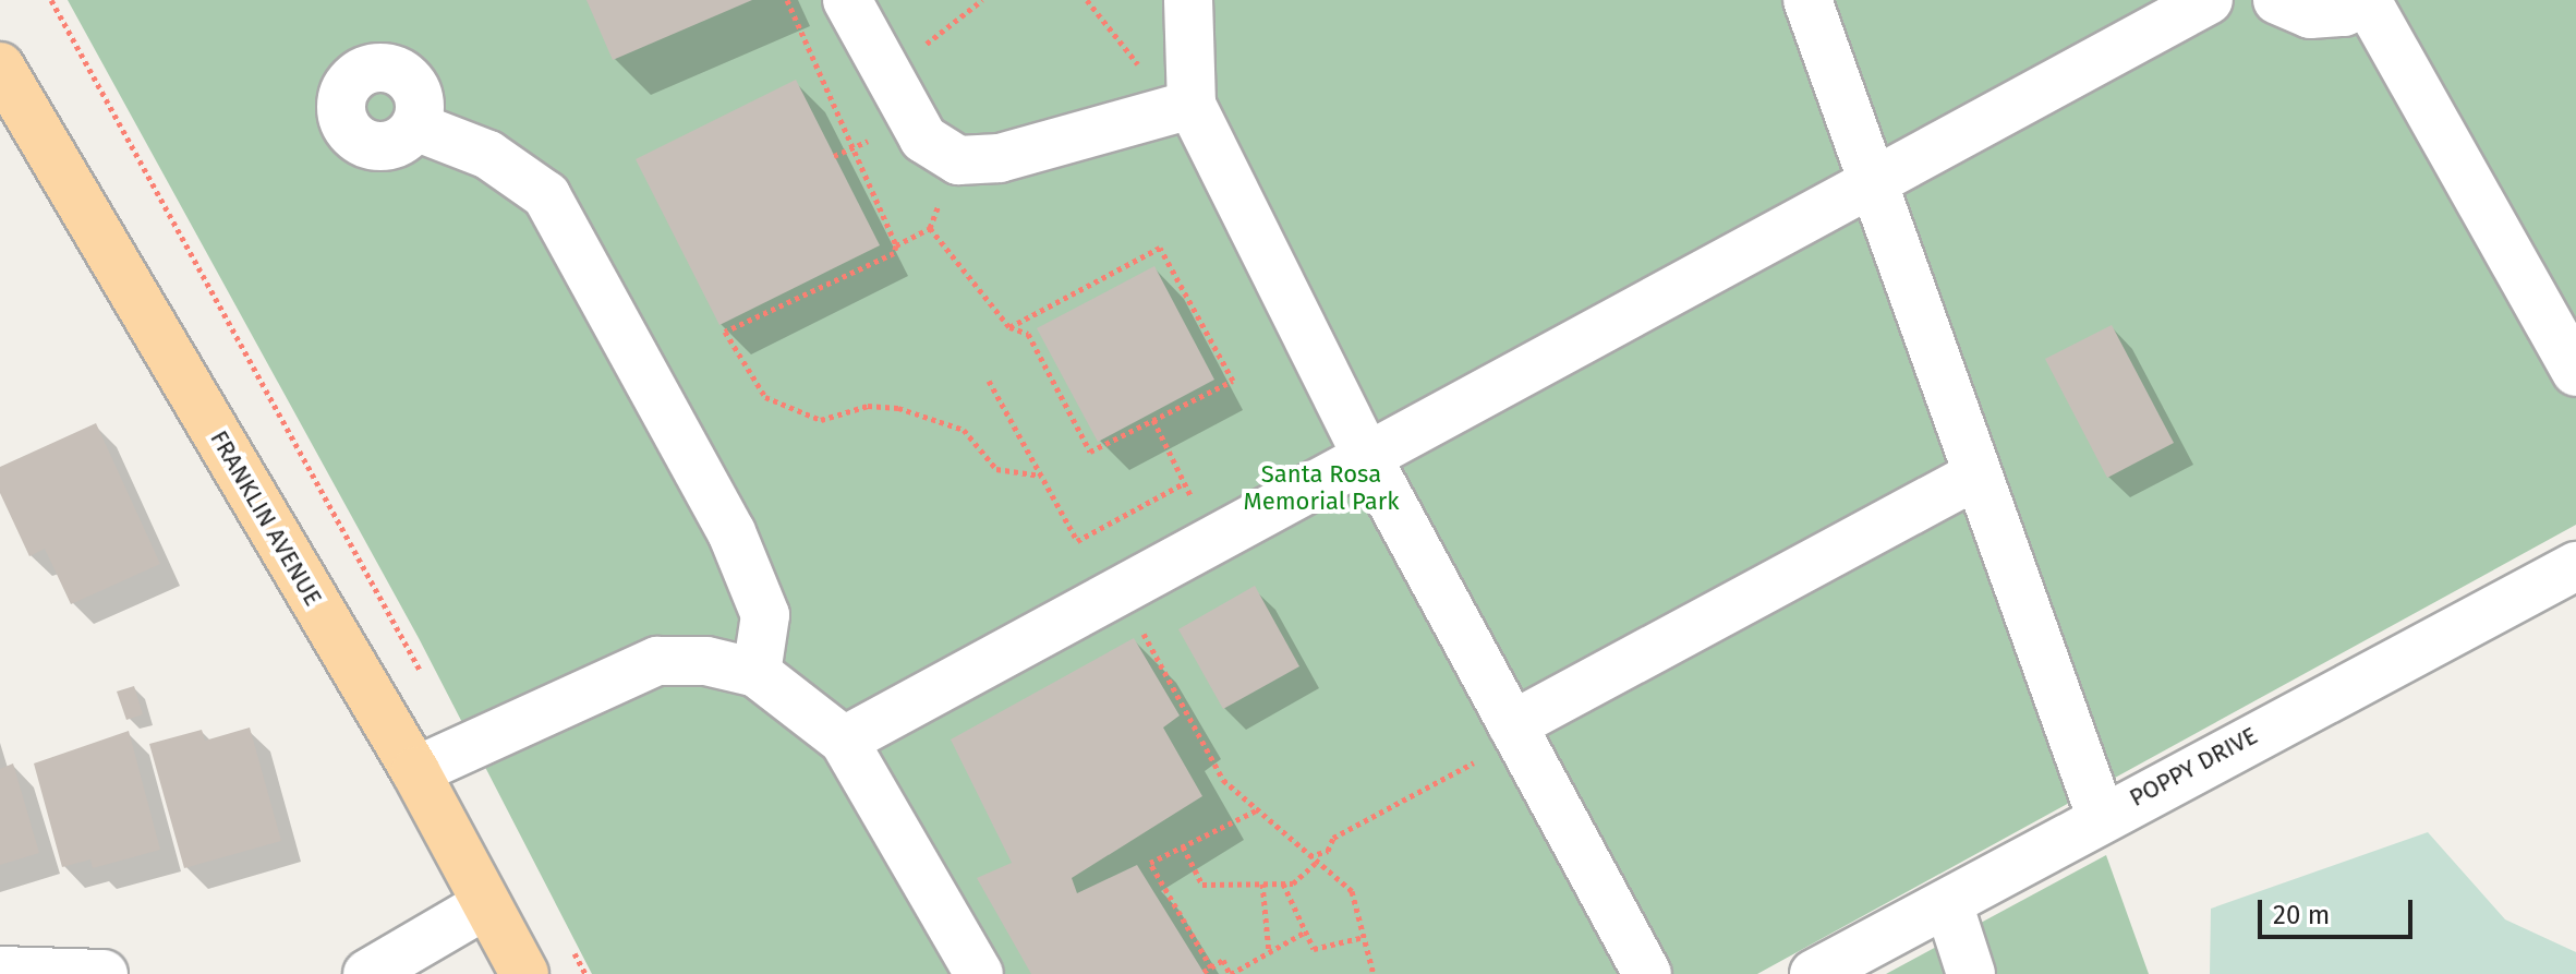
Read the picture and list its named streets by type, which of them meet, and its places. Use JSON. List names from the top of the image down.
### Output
{
  "streets": {
    "main road": ["FRANKLIN AVENUE"],
    "street": ["POPPY DRIVE"]
  },
  "parks": ["Santa Rosa Memorial Park"],
  "scale_bar": "20 m"
}
